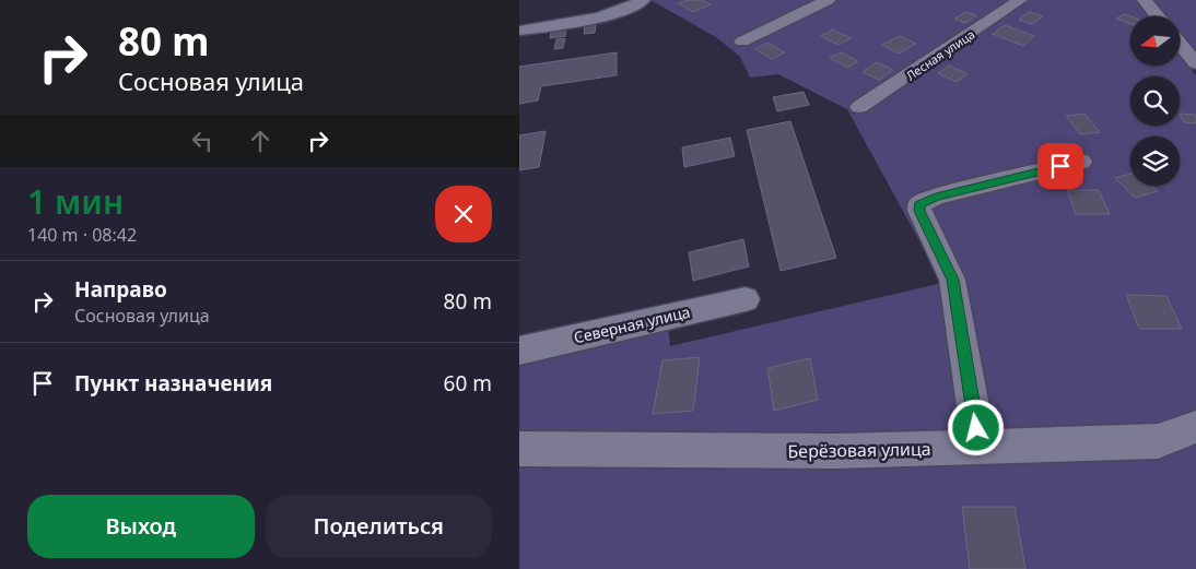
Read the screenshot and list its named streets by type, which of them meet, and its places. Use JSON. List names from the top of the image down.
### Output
{
  "streets": {
    "street": ["Лесная улица", "Северная улица", "Берёзовая улица"]
  },
  "north": "left",
  "page": {
    "turn": ["80 m", "Сосновая улица"],
    "heading": ["1 мин", "140 m · 08:42"],
    "list": [
      {
        "name": "Направо",
        "note": "Сосновая улица",
        "value": "80 m"
      },
      {
        "name": "Пункт назначения",
        "value": "60 m"
      }
    ],
    "buttons": ["Выход", "Поделиться"]
  }
}
